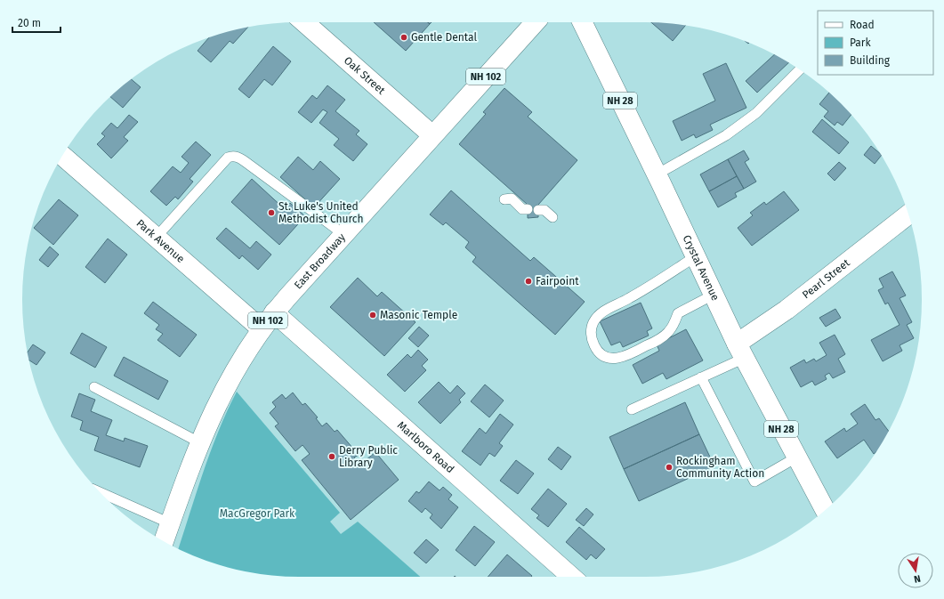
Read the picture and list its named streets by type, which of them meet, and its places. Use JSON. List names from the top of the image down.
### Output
{
  "streets": {
    "main road": [
      "Oak Street",
      "NH 102",
      "NH 28",
      "Park Avenue",
      "East Broadway",
      "Crystal Avenue",
      "Pearl Street",
      "Marlboro Road"
    ]
  },
  "crossings": [
    ["Oak Street", "East Broadway"],
    ["Park Avenue", "East Broadway"],
    ["East Broadway", "Marlboro Road"],
    ["Crystal Avenue", "Pearl Street"]
  ],
  "parks": ["MacGregor Park"],
  "places": [
    "Gentle Dental",
    "St. Luke's United Methodist Church",
    "Fairpoint",
    "Masonic Temple",
    "Derry Public Library",
    "Rockingham Community Action"
  ],
  "legend": ["Road", "Park", "Building"],
  "scale_bar": "20 m",
  "north": "bottom"
}
